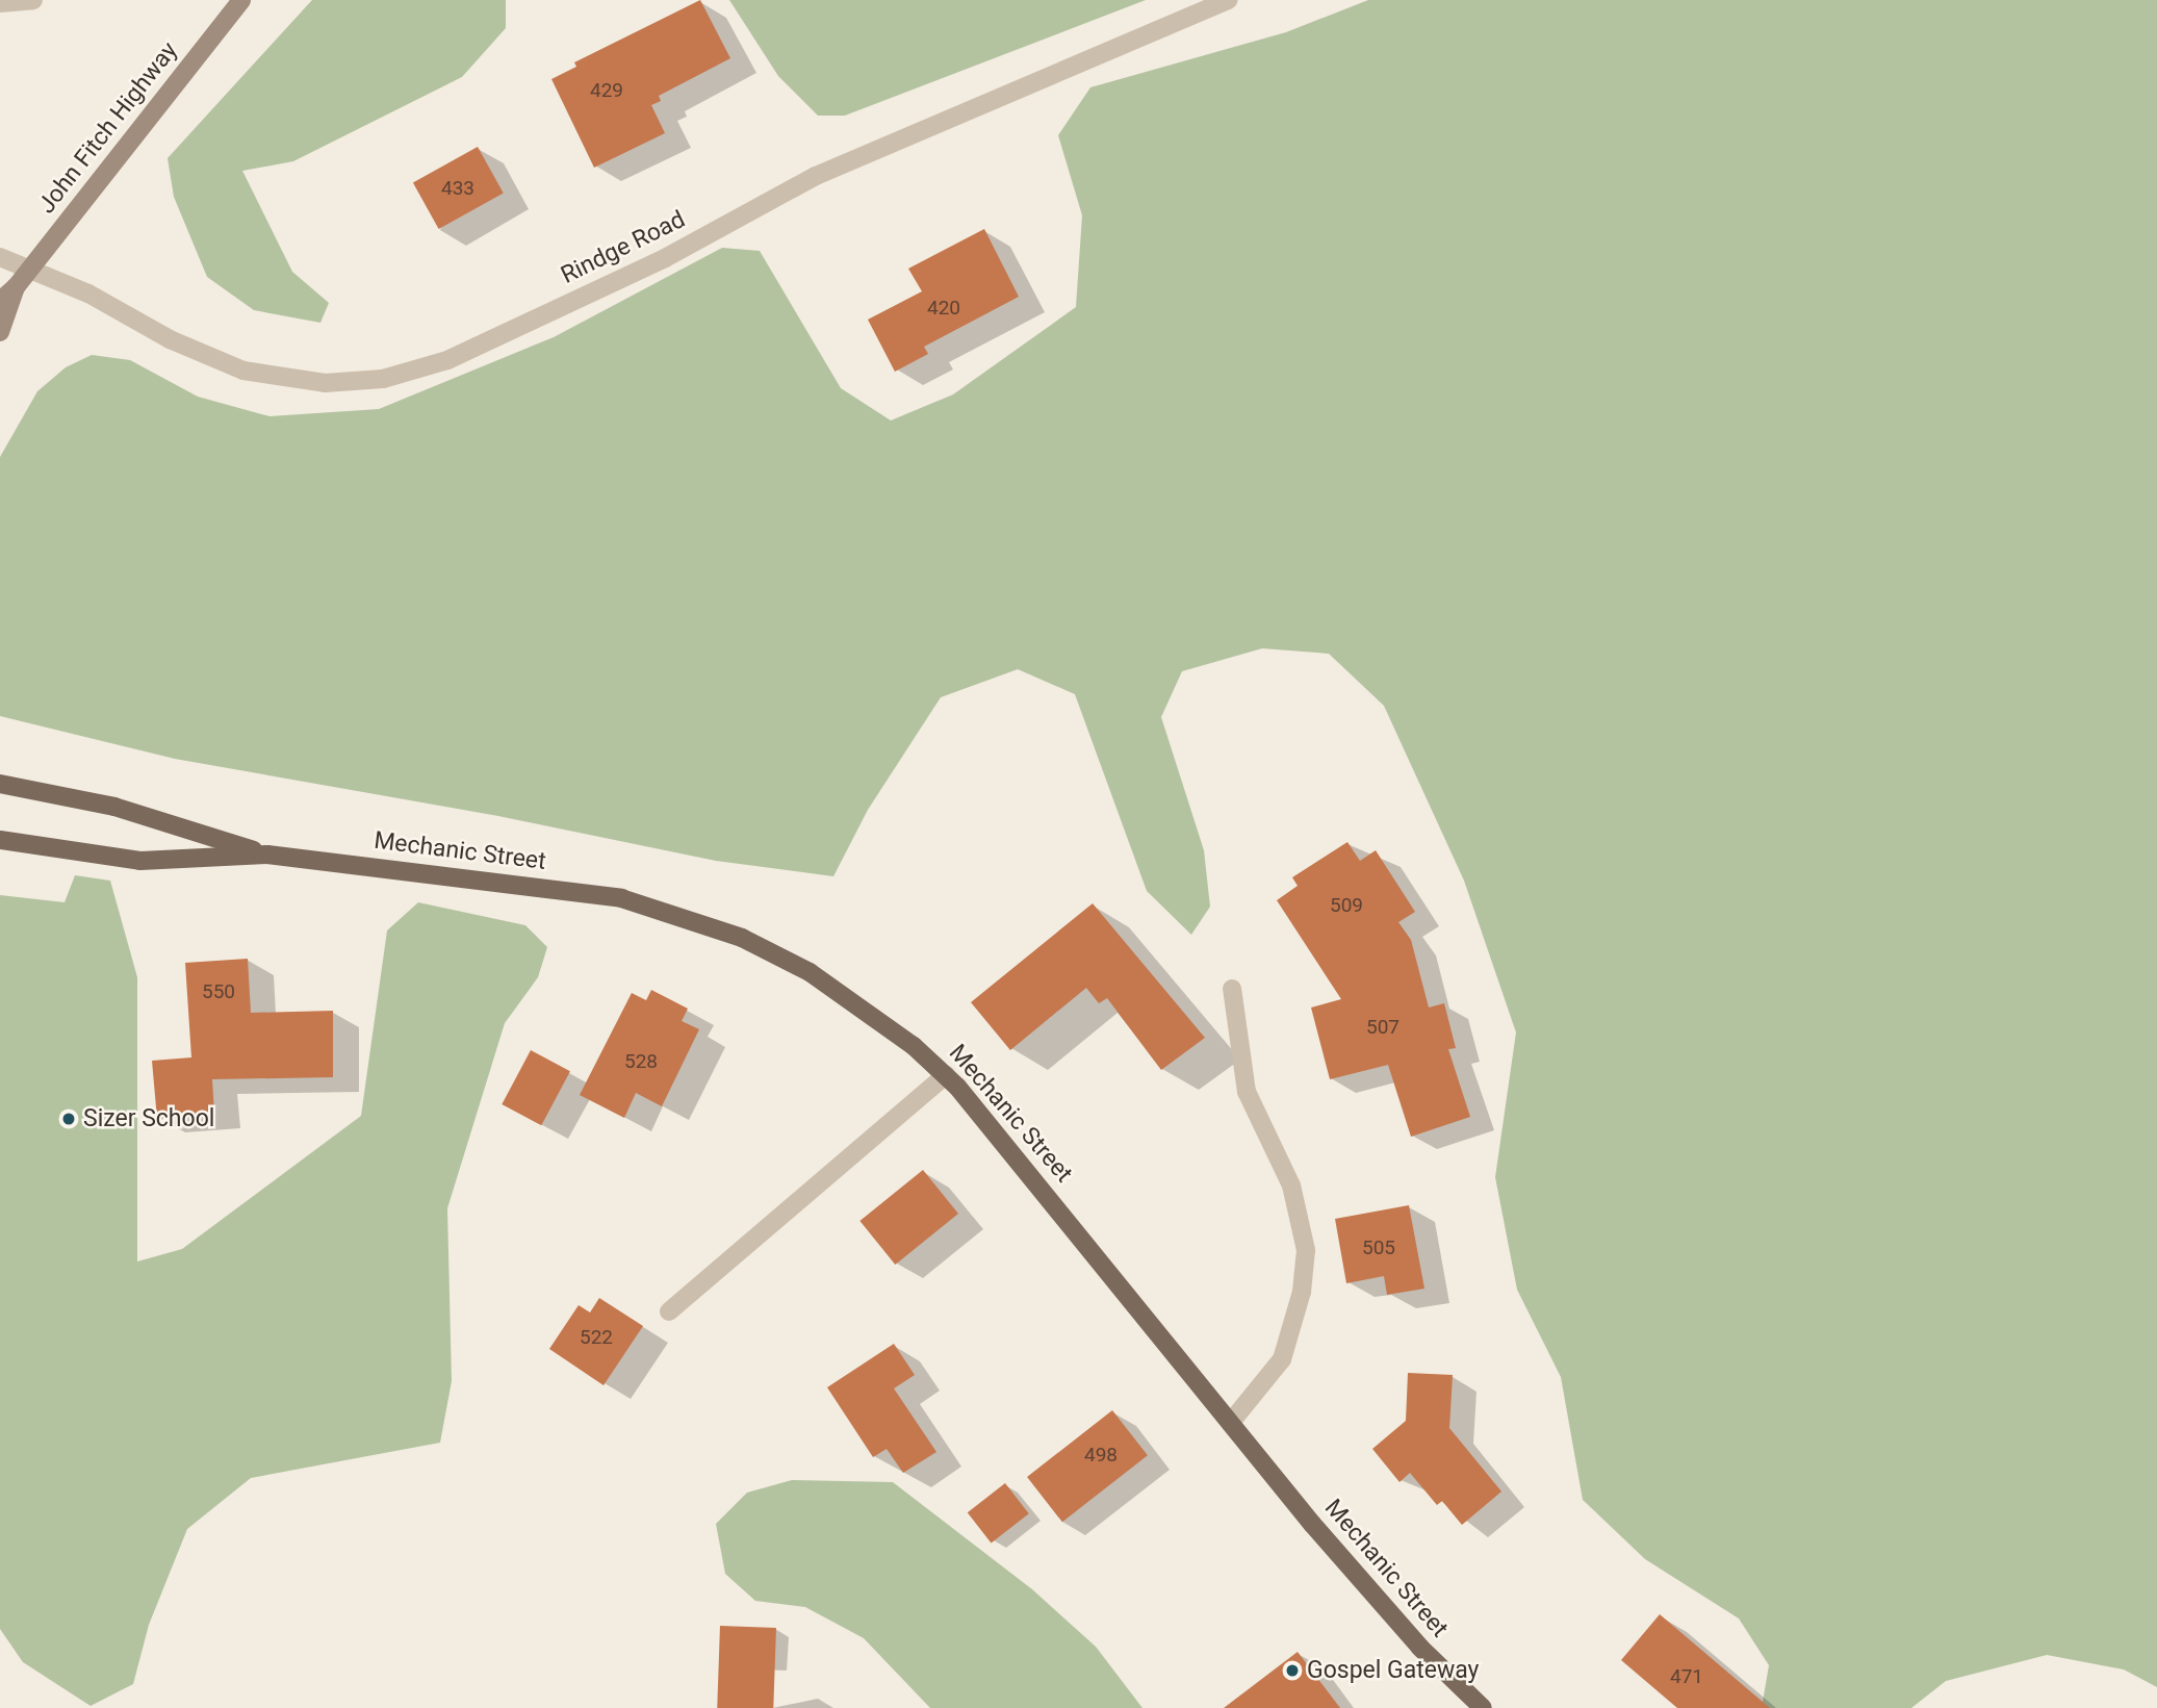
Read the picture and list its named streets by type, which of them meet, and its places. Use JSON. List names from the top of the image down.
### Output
{
  "streets": {
    "main road": ["John Fitch Highway", "Mechanic Street"],
    "street": ["Rindge Road"]
  },
  "crossings": [
    ["John Fitch Highway", "Rindge Road"]
  ],
  "places": ["Sizer School", "Gospel Gateway"],
  "house_numbers": [
    "429",
    "433",
    "420",
    "509",
    "550",
    "507",
    "528",
    "505",
    "522",
    "498",
    "471"
  ]
}
